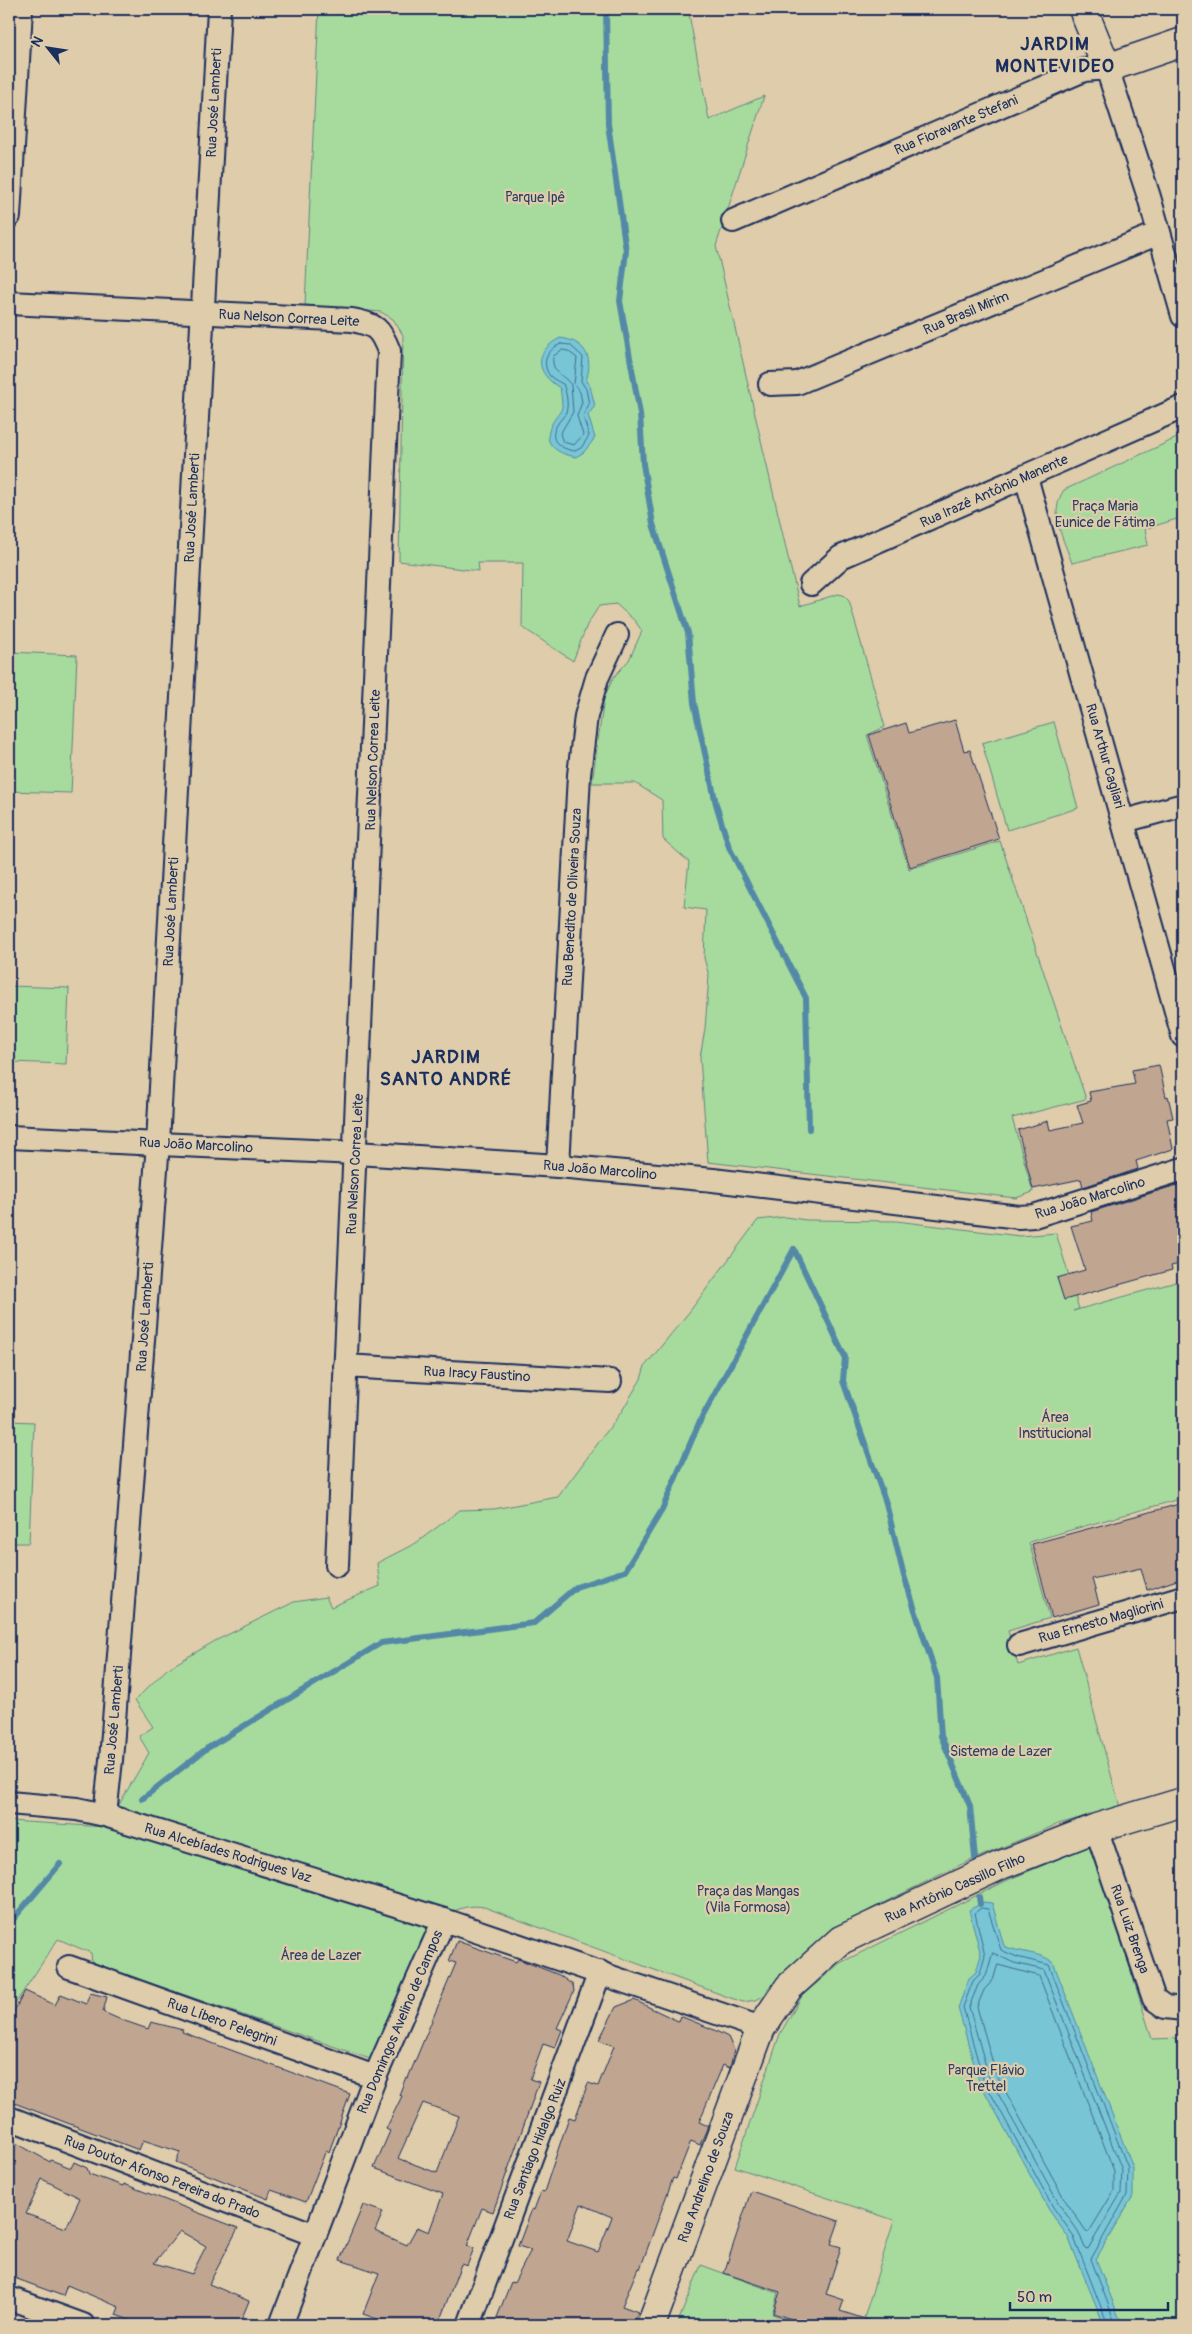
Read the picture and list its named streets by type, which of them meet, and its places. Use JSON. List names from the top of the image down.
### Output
{
  "streets": {
    "street": [
      "Rua José Lamberti",
      "Rua Fioravante Stefani",
      "Rua Brasil Mirim",
      "Rua Nelson Correa Leite",
      "Rua Irazê Antônio Manente",
      "Rua Arthur Cagliari",
      "Rua Benedito de Oliveira Souza",
      "Rua João Marcolino",
      "Rua Iracy Faustino",
      "Rua Ernesto Magliorini",
      "Rua Alcebíades Rodrigues Vaz",
      "Rua Antônio Cassillo Filho",
      "Rua Luiz Brenga",
      "Rua Líbero Pelegrini",
      "Rua Domingos Avelino de Campos",
      "Rua Santiago Hidalgo Ruiz",
      "Rua Doutor Afonso Pereira do Prado",
      "Rua Andrelino de Souza"
    ]
  },
  "crossings": [
    ["Rua José Lamberti", "Rua Nelson Correa Leite"],
    ["Rua José Lamberti", "Rua João Marcolino"],
    ["Rua José Lamberti", "Rua Alcebíades Rodrigues Vaz"],
    ["Rua Nelson Correa Leite", "Rua João Marcolino"],
    ["Rua Nelson Correa Leite", "Rua Iracy Faustino"],
    ["Rua Irazê Antônio Manente", "Rua Arthur Cagliari"],
    ["Rua Benedito de Oliveira Souza", "Rua João Marcolino"],
    ["Rua Alcebíades Rodrigues Vaz", "Rua Domingos Avelino de Campos"],
    ["Rua Antônio Cassillo Filho", "Rua Luiz Brenga"],
    ["Rua Antônio Cassillo Filho", "Rua Domingos Avelino de Campos"],
    ["Rua Antônio Cassillo Filho", "Rua Andrelino de Souza"],
    ["Rua Líbero Pelegrini", "Rua Domingos Avelino de Campos"],
    ["Rua Domingos Avelino de Campos", "Rua Santiago Hidalgo Ruiz"],
    ["Rua Domingos Avelino de Campos", "Rua Doutor Afonso Pereira do Prado"],
    ["Rua Domingos Avelino de Campos", "Rua Andrelino de Souza"]
  ],
  "districts": ["JARDIM MONTEVIDEO", "JARDIM SANTO ANDRÉ"],
  "parks": [
    "Parque Ipê",
    "Praça Maria Eunice de Fátima",
    "Área Institucional",
    "Sistema de Lazer",
    "Praça das Mangas (Vila Formosa)",
    "Área de Lazer",
    "Parque Flávio Trettel"
  ],
  "scale_bar": "50 m",
  "north": "top left"
}
